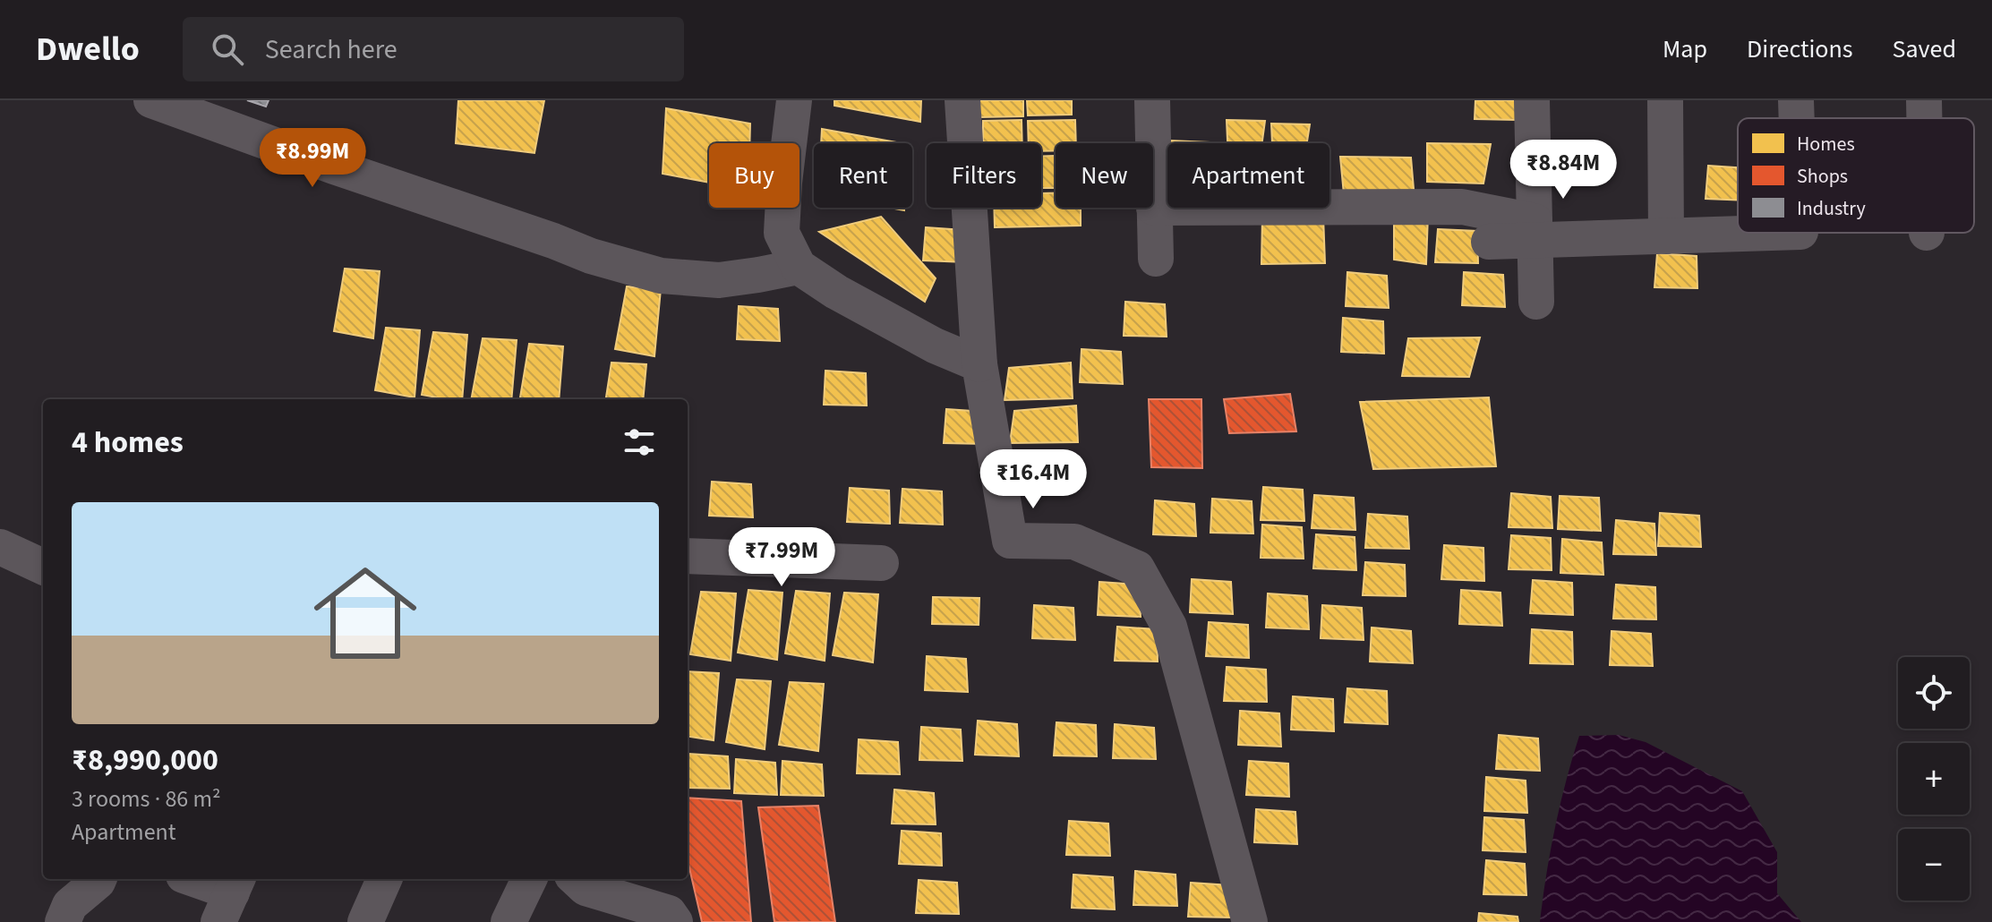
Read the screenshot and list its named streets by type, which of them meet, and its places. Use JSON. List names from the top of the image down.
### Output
{
  "legend": ["Homes", "Shops", "Industry"],
  "page": {
    "header": "Dwello",
    "search": "Search here",
    "nav": ["Map", "Directions", "Saved"],
    "price": [
      "₹8.99M",
      "₹8.84M",
      "₹16.4M",
      "₹7.99M"
    ],
    "chip": [
      "Buy",
      "Rent",
      "Filters",
      "New",
      "Apartment"
    ],
    "heading": "4 homes",
    "list": [
      {
        "name": "₹8,990,000",
        "note": "3 rooms · 86 m² · Apartment"
      }
    ],
    "map_buttons": ["+", "−"]
  }
}
